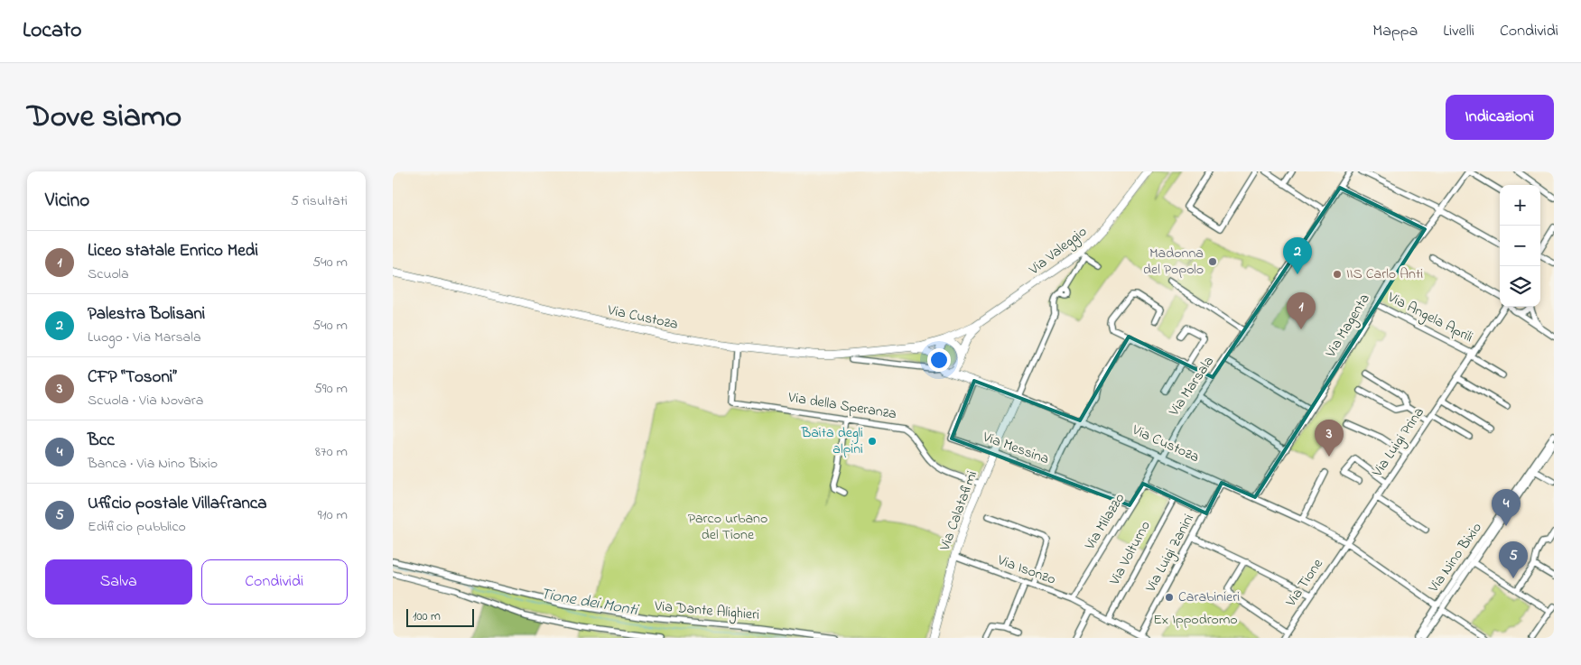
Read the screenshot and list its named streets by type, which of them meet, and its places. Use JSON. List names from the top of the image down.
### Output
{
  "streets": {
    "main road": ["Via Valeggio", "Via Custoza", "Via Calatafimi"],
    "street": [
      "Via Angela Aprili",
      "Via Magenta",
      "Via Marsala",
      "Via della Speranza",
      "Via Luigi Prina",
      "Via Messina",
      "Via Milazzo",
      "Via Volturno",
      "Via Luigi Zanini",
      "Via Nino Bixio",
      "Via Isonzo",
      "Via Tione",
      "Via Dante Alighieri"
    ]
  },
  "crossings": [
    ["Via Valeggio", "Via Custoza"],
    ["Via Custoza", "Via Magenta"],
    ["Via Custoza", "Via Marsala"],
    ["Via Custoza", "Via Luigi Prina"],
    ["Via Custoza", "Via Messina"],
    ["Via Custoza", "Via Calatafimi"],
    ["Via Custoza", "Via Milazzo"],
    ["Via Custoza", "Via Luigi Zanini"],
    ["Via Custoza", "Via Nino Bixio"],
    ["Via Custoza", "Via Tione"],
    ["Via Angela Aprili", "Via Magenta"],
    ["Via Angela Aprili", "Via Luigi Prina"],
    ["Via Marsala", "Via Milazzo"],
    ["Via della Speranza", "Via Calatafimi"],
    ["Via Luigi Prina", "Via Tione"],
    ["Via Messina", "Via Calatafimi"],
    ["Via Messina", "Via Milazzo"],
    ["Via Calatafimi", "Via Isonzo"],
    ["Via Milazzo", "Via Isonzo"],
    ["Via Volturno", "Via Isonzo"],
    ["Via Luigi Zanini", "Via Isonzo"]
  ],
  "water": ["Tione dei Monti"],
  "parks": ["Parco urbano del Tione", "Ex Ippodromo"],
  "places": [
    "Madonna del Popolo",
    "IIS Carlo Anti",
    "Baita degli alpini",
    "Carabinieri"
  ],
  "scale_bar": "100 m",
  "page": {
    "header": "Locato",
    "nav": ["Mappa", "Livelli", "Condividi"],
    "title": "Dove siamo",
    "buttons": [
      "Indicazioni",
      ["Salva", "Condividi"]
    ],
    "heading": ["Vicino", "5 risultati"],
    "map_buttons": ["+", "−"],
    "list": [
      {
        "mark": "1",
        "name": "Liceo statale Enrico Medi",
        "note": "Scuola",
        "value": "540 m"
      },
      {
        "mark": "2",
        "name": "Palestra Bolisani",
        "note": "Luogo · Via Marsala",
        "value": "540 m"
      },
      {
        "mark": "3",
        "name": "CFP “Tosoni”",
        "note": "Scuola · Via Novara",
        "value": "590 m"
      },
      {
        "mark": "4",
        "name": "Bcc",
        "note": "Banca · Via Nino Bixio",
        "value": "870 m"
      },
      {
        "mark": "5",
        "name": "Ufficio postale Villafranca",
        "note": "Edificio pubblico",
        "value": "910 m"
      }
    ],
    "pins": [
      "2",
      "1",
      "3",
      "4",
      "5"
    ],
    "scale": "100 m"
  }
}
